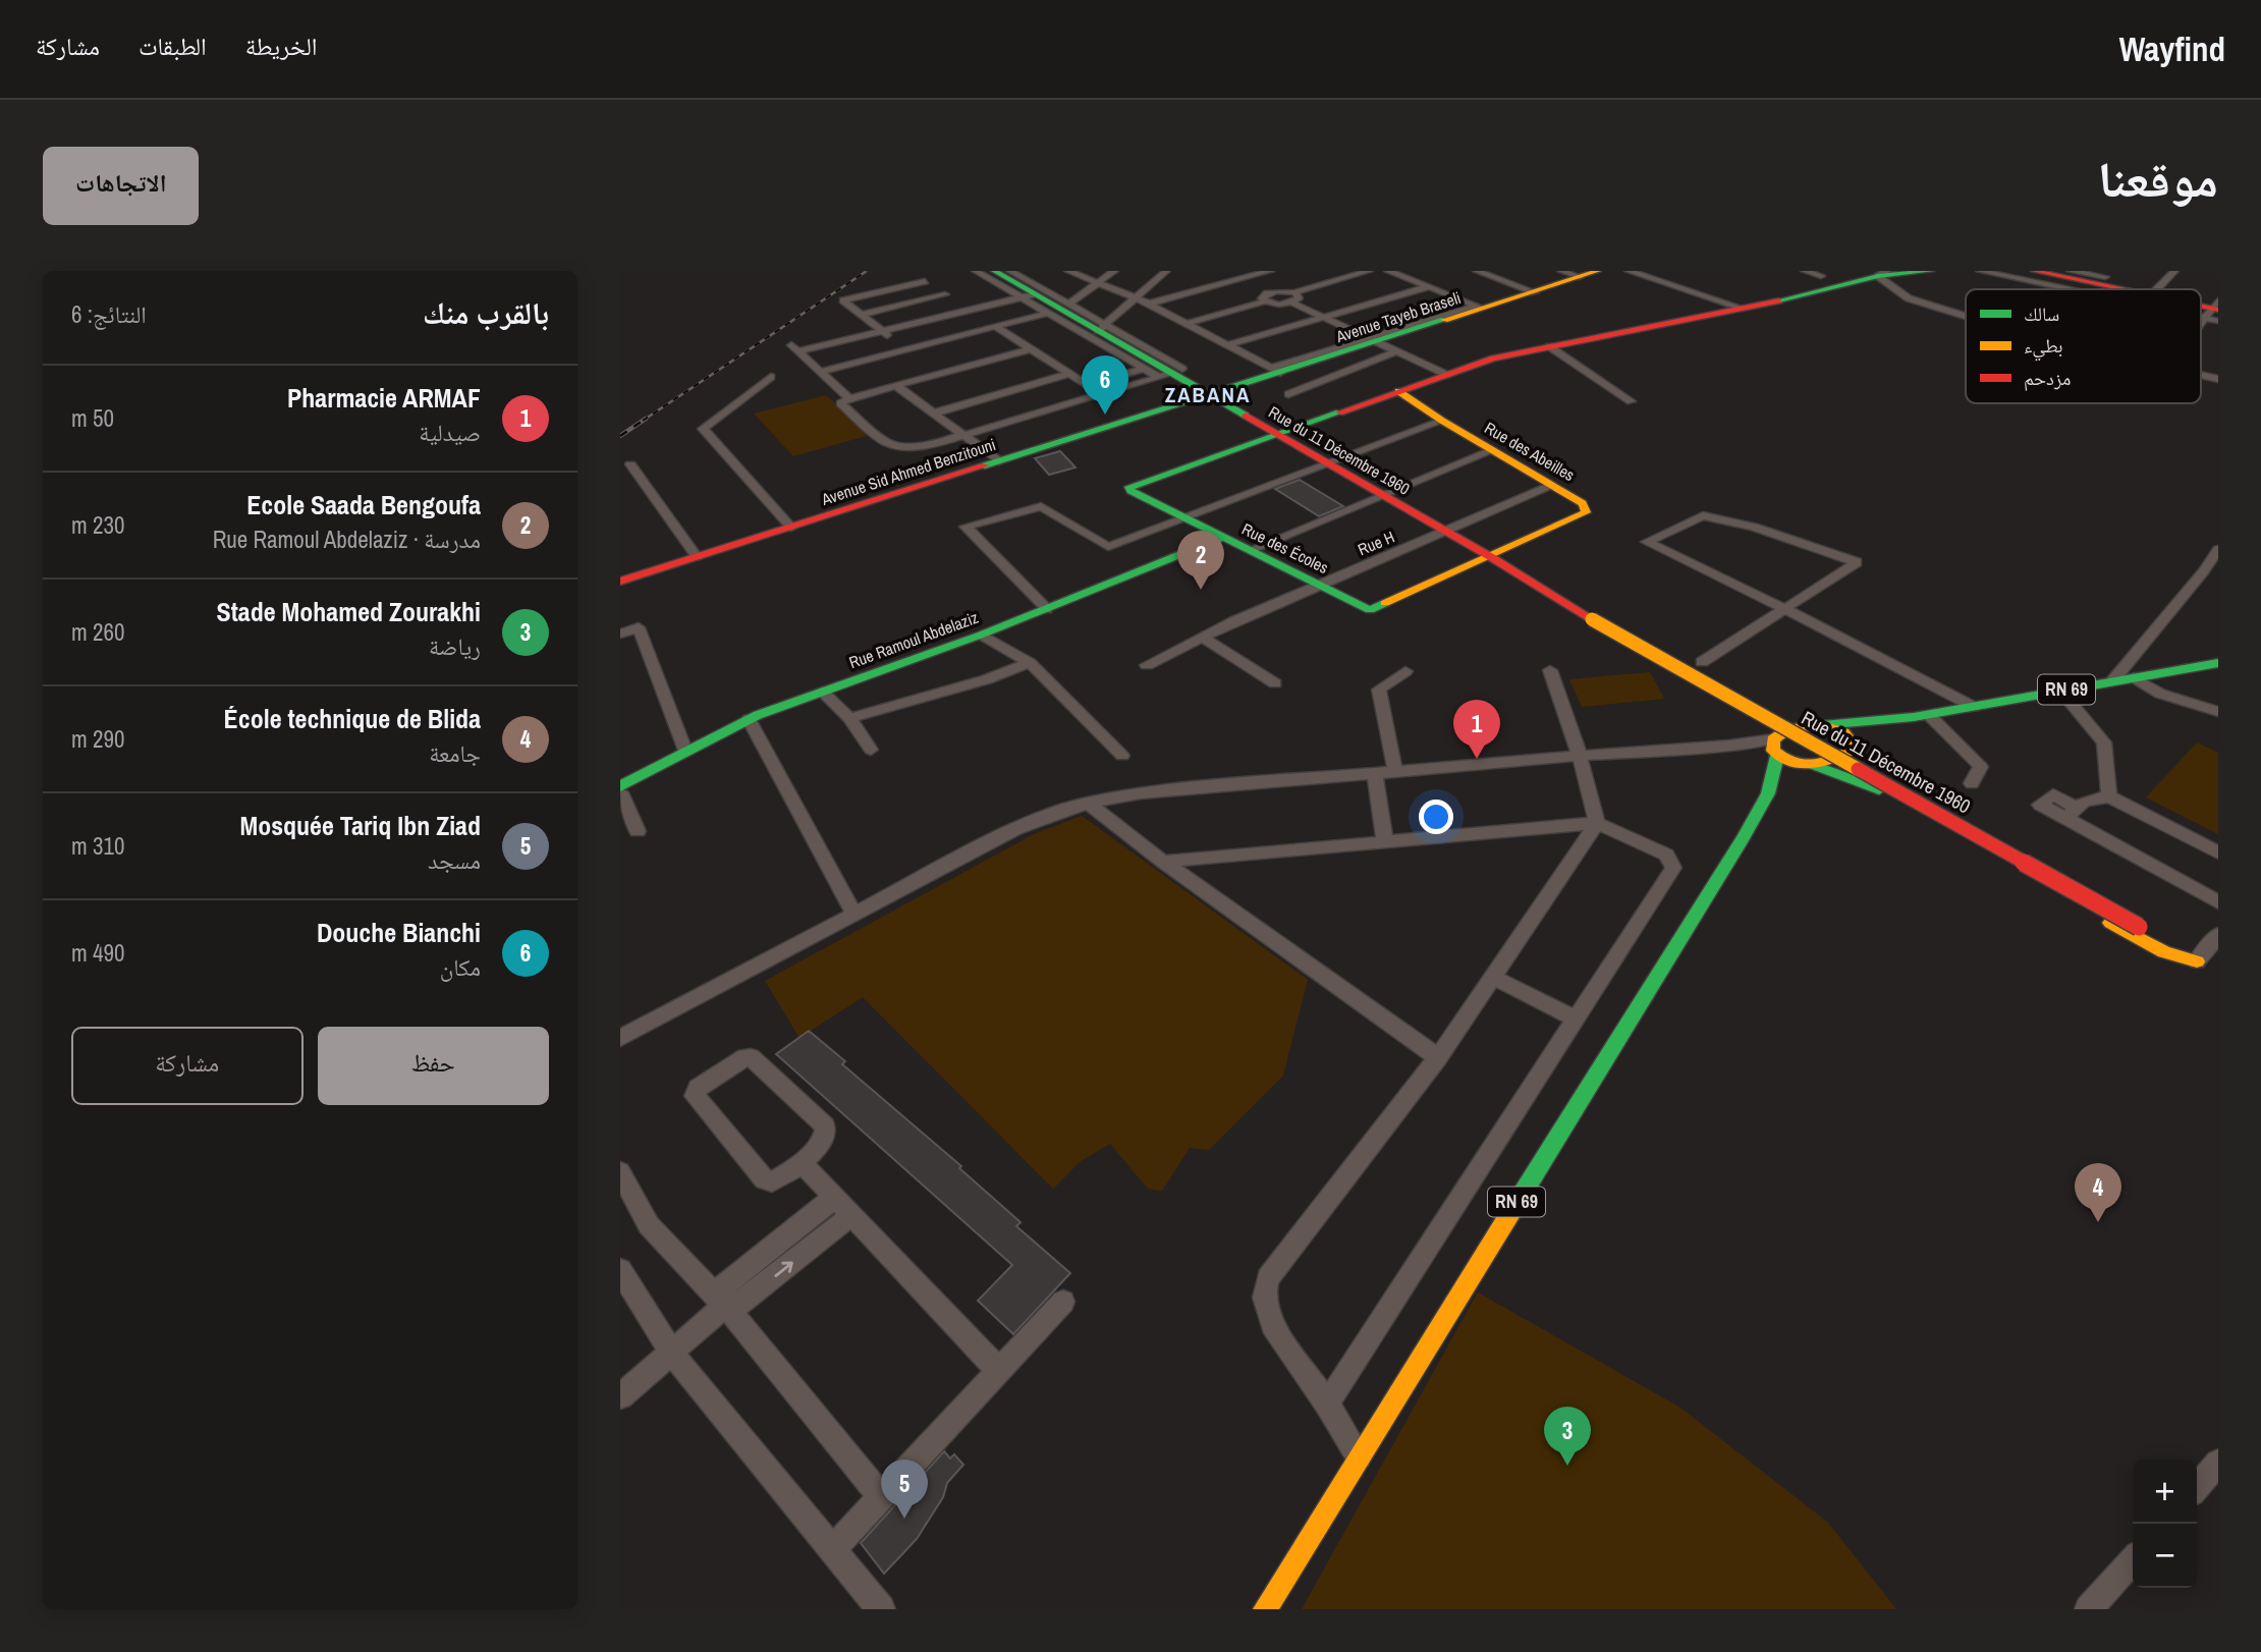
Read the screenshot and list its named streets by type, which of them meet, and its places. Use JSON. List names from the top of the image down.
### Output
{
  "streets": {
    "main road": [
      "Avenue Tayeb Braseli",
      "Rue du 11 Décembre 1960",
      "Rue des Abeilles",
      "Avenue Sid Ahmed Benzitouni",
      "Rue des Écoles",
      "Rue Ramoul Abdelaziz",
      "RN 69"
    ],
    "street": ["Rue H"]
  },
  "crossings": [
    ["Avenue Tayeb Braseli", "Rue du 11 Décembre 1960"],
    ["Avenue Tayeb Braseli", "Avenue Sid Ahmed Benzitouni"],
    ["Rue du 11 Décembre 1960", "Rue des Abeilles"],
    ["Rue du 11 Décembre 1960", "Avenue Sid Ahmed Benzitouni"],
    ["Rue du 11 Décembre 1960", "Rue H"],
    ["Rue du 11 Décembre 1960", "Rue des Écoles"],
    ["Rue des Abeilles", "Rue H"],
    ["Rue des Abeilles", "Rue des Écoles"],
    ["Rue H", "Rue des Écoles"],
    ["Rue des Écoles", "Rue Ramoul Abdelaziz"]
  ],
  "districts": ["ZABANA"],
  "legend": ["سالك", "بطيء", "مزدحم"],
  "page": {
    "header": "Wayfind",
    "nav": ["الخريطة", "الطبقات", "مشاركة"],
    "title": "موقعنا",
    "buttons": [
      "الاتجاهات",
      ["حفظ", "مشاركة"]
    ],
    "heading": ["بالقرب منك", "النتائج: 6"],
    "pins": [
      "6",
      "2",
      "1",
      "4",
      "3",
      "5"
    ],
    "list": [
      {
        "mark": "1",
        "name": "Pharmacie ARMAF",
        "note": "صيدلية",
        "value": "50 m"
      },
      {
        "mark": "2",
        "name": "Ecole Saada Bengoufa",
        "note": "مدرسة · Rue Ramoul Abdelaziz",
        "value": "230 m"
      },
      {
        "mark": "3",
        "name": "Stade Mohamed Zourakhi",
        "note": "رياضة",
        "value": "260 m"
      },
      {
        "mark": "4",
        "name": "École technique de Blida",
        "note": "جامعة",
        "value": "290 m"
      },
      {
        "mark": "5",
        "name": "Mosquée Tariq Ibn Ziad",
        "note": "مسجد",
        "value": "310 m"
      },
      {
        "mark": "6",
        "name": "Douche Bianchi",
        "note": "مكان",
        "value": "490 m"
      }
    ],
    "map_buttons": ["+", "−"]
  }
}
